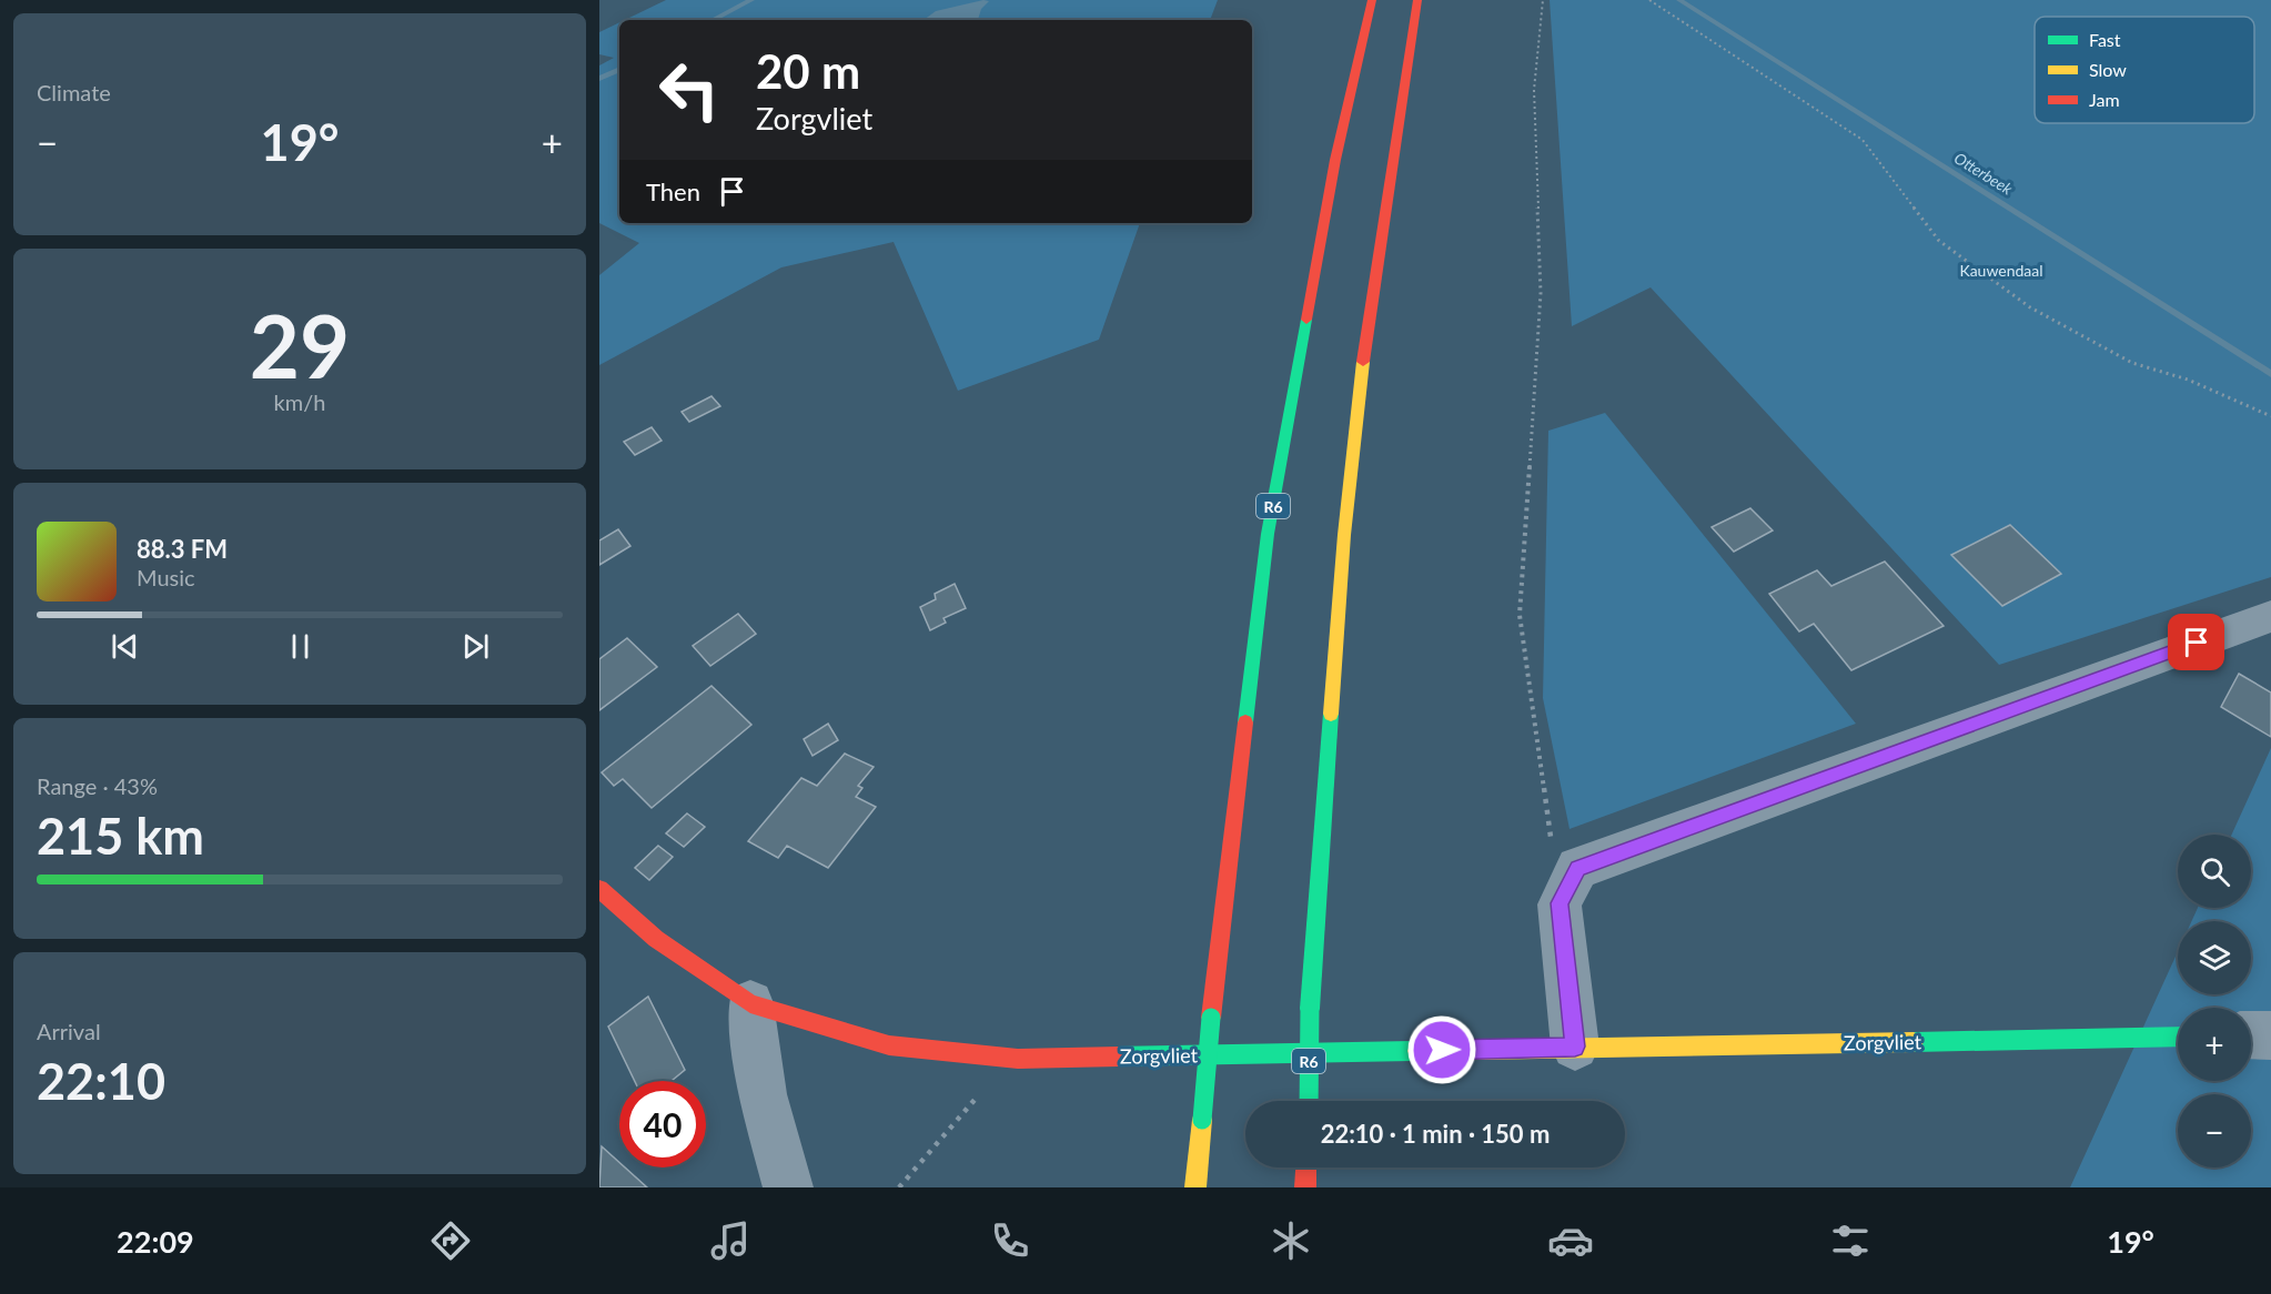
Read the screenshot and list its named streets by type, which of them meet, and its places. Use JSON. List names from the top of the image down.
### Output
{
  "streets": {
    "main road": ["R6", "Zorgvliet"]
  },
  "water": ["Otterbeek"],
  "parks": ["Kauwendaal"],
  "legend": ["Fast", "Slow", "Jam"],
  "page": {
    "tile": [
      "Climate",
      ["29", "km/h"],
      ["Range · 43%", "215 km"],
      ["Arrival", "22:10"]
    ],
    "turn": ["20 m", "Zorgvliet"],
    "heat": ["−", "19°", "+"],
    "then": "Then",
    "song": ["88.3 FM", "Music"],
    "map_buttons": ["+", "−"],
    "limit": "40",
    "trip": "22:10 · 1 min · 150 m",
    "tabs": ["22:09", "19°"]
  }
}
